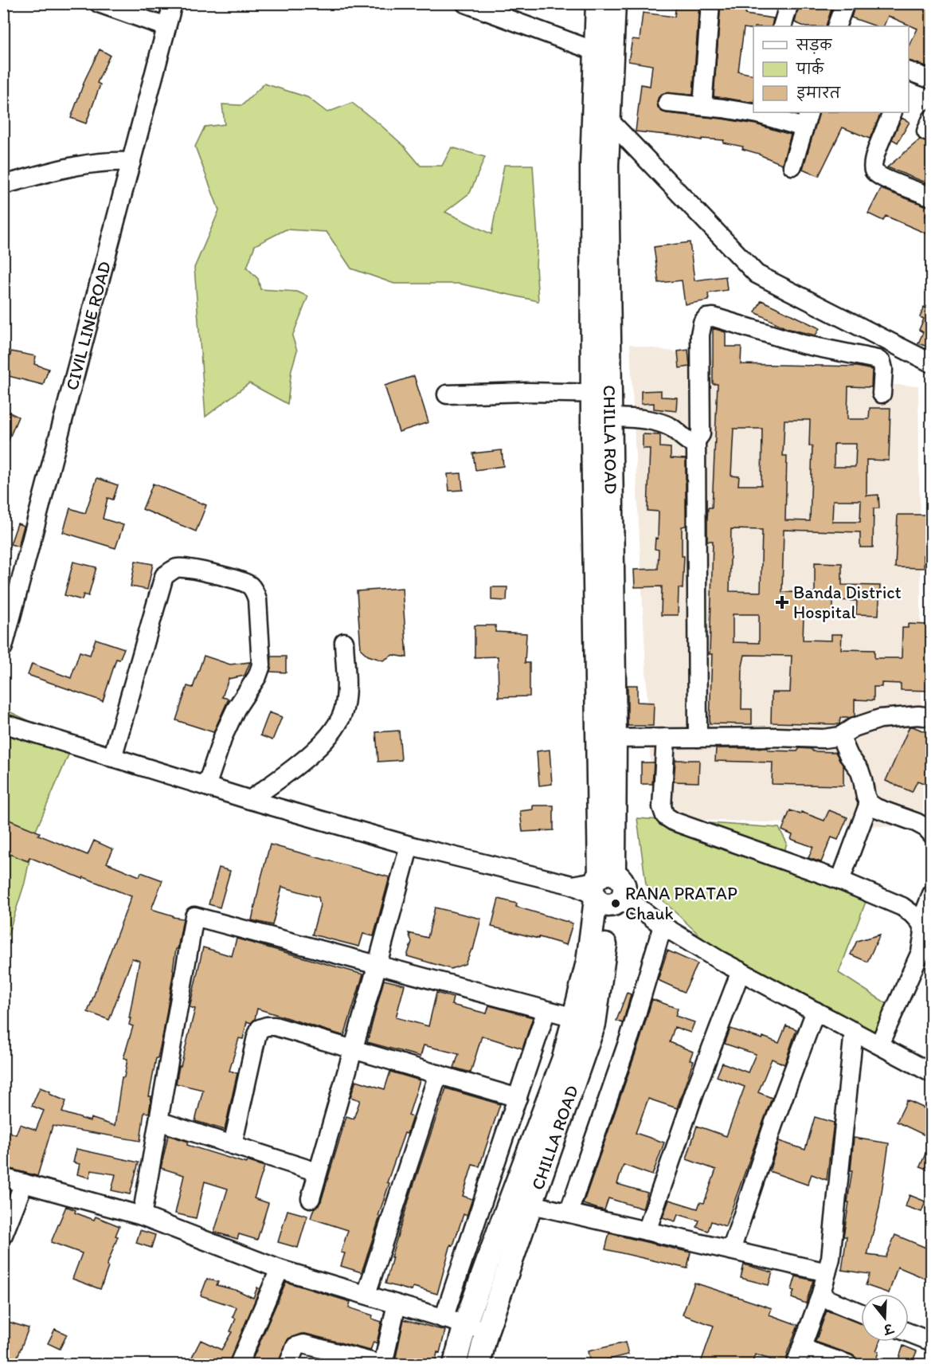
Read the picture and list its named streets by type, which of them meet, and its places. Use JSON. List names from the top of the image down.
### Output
{
  "streets": {
    "main road": ["CHILLA ROAD"],
    "street": ["CIVIL LINE ROAD"]
  },
  "places": {
    "health": ["Banda District Hospital"],
    "other": ["RANA PRATAP Chauk"]
  },
  "legend": ["सड़क", "पार्क", "इमारत"],
  "north": "bottom"
}
